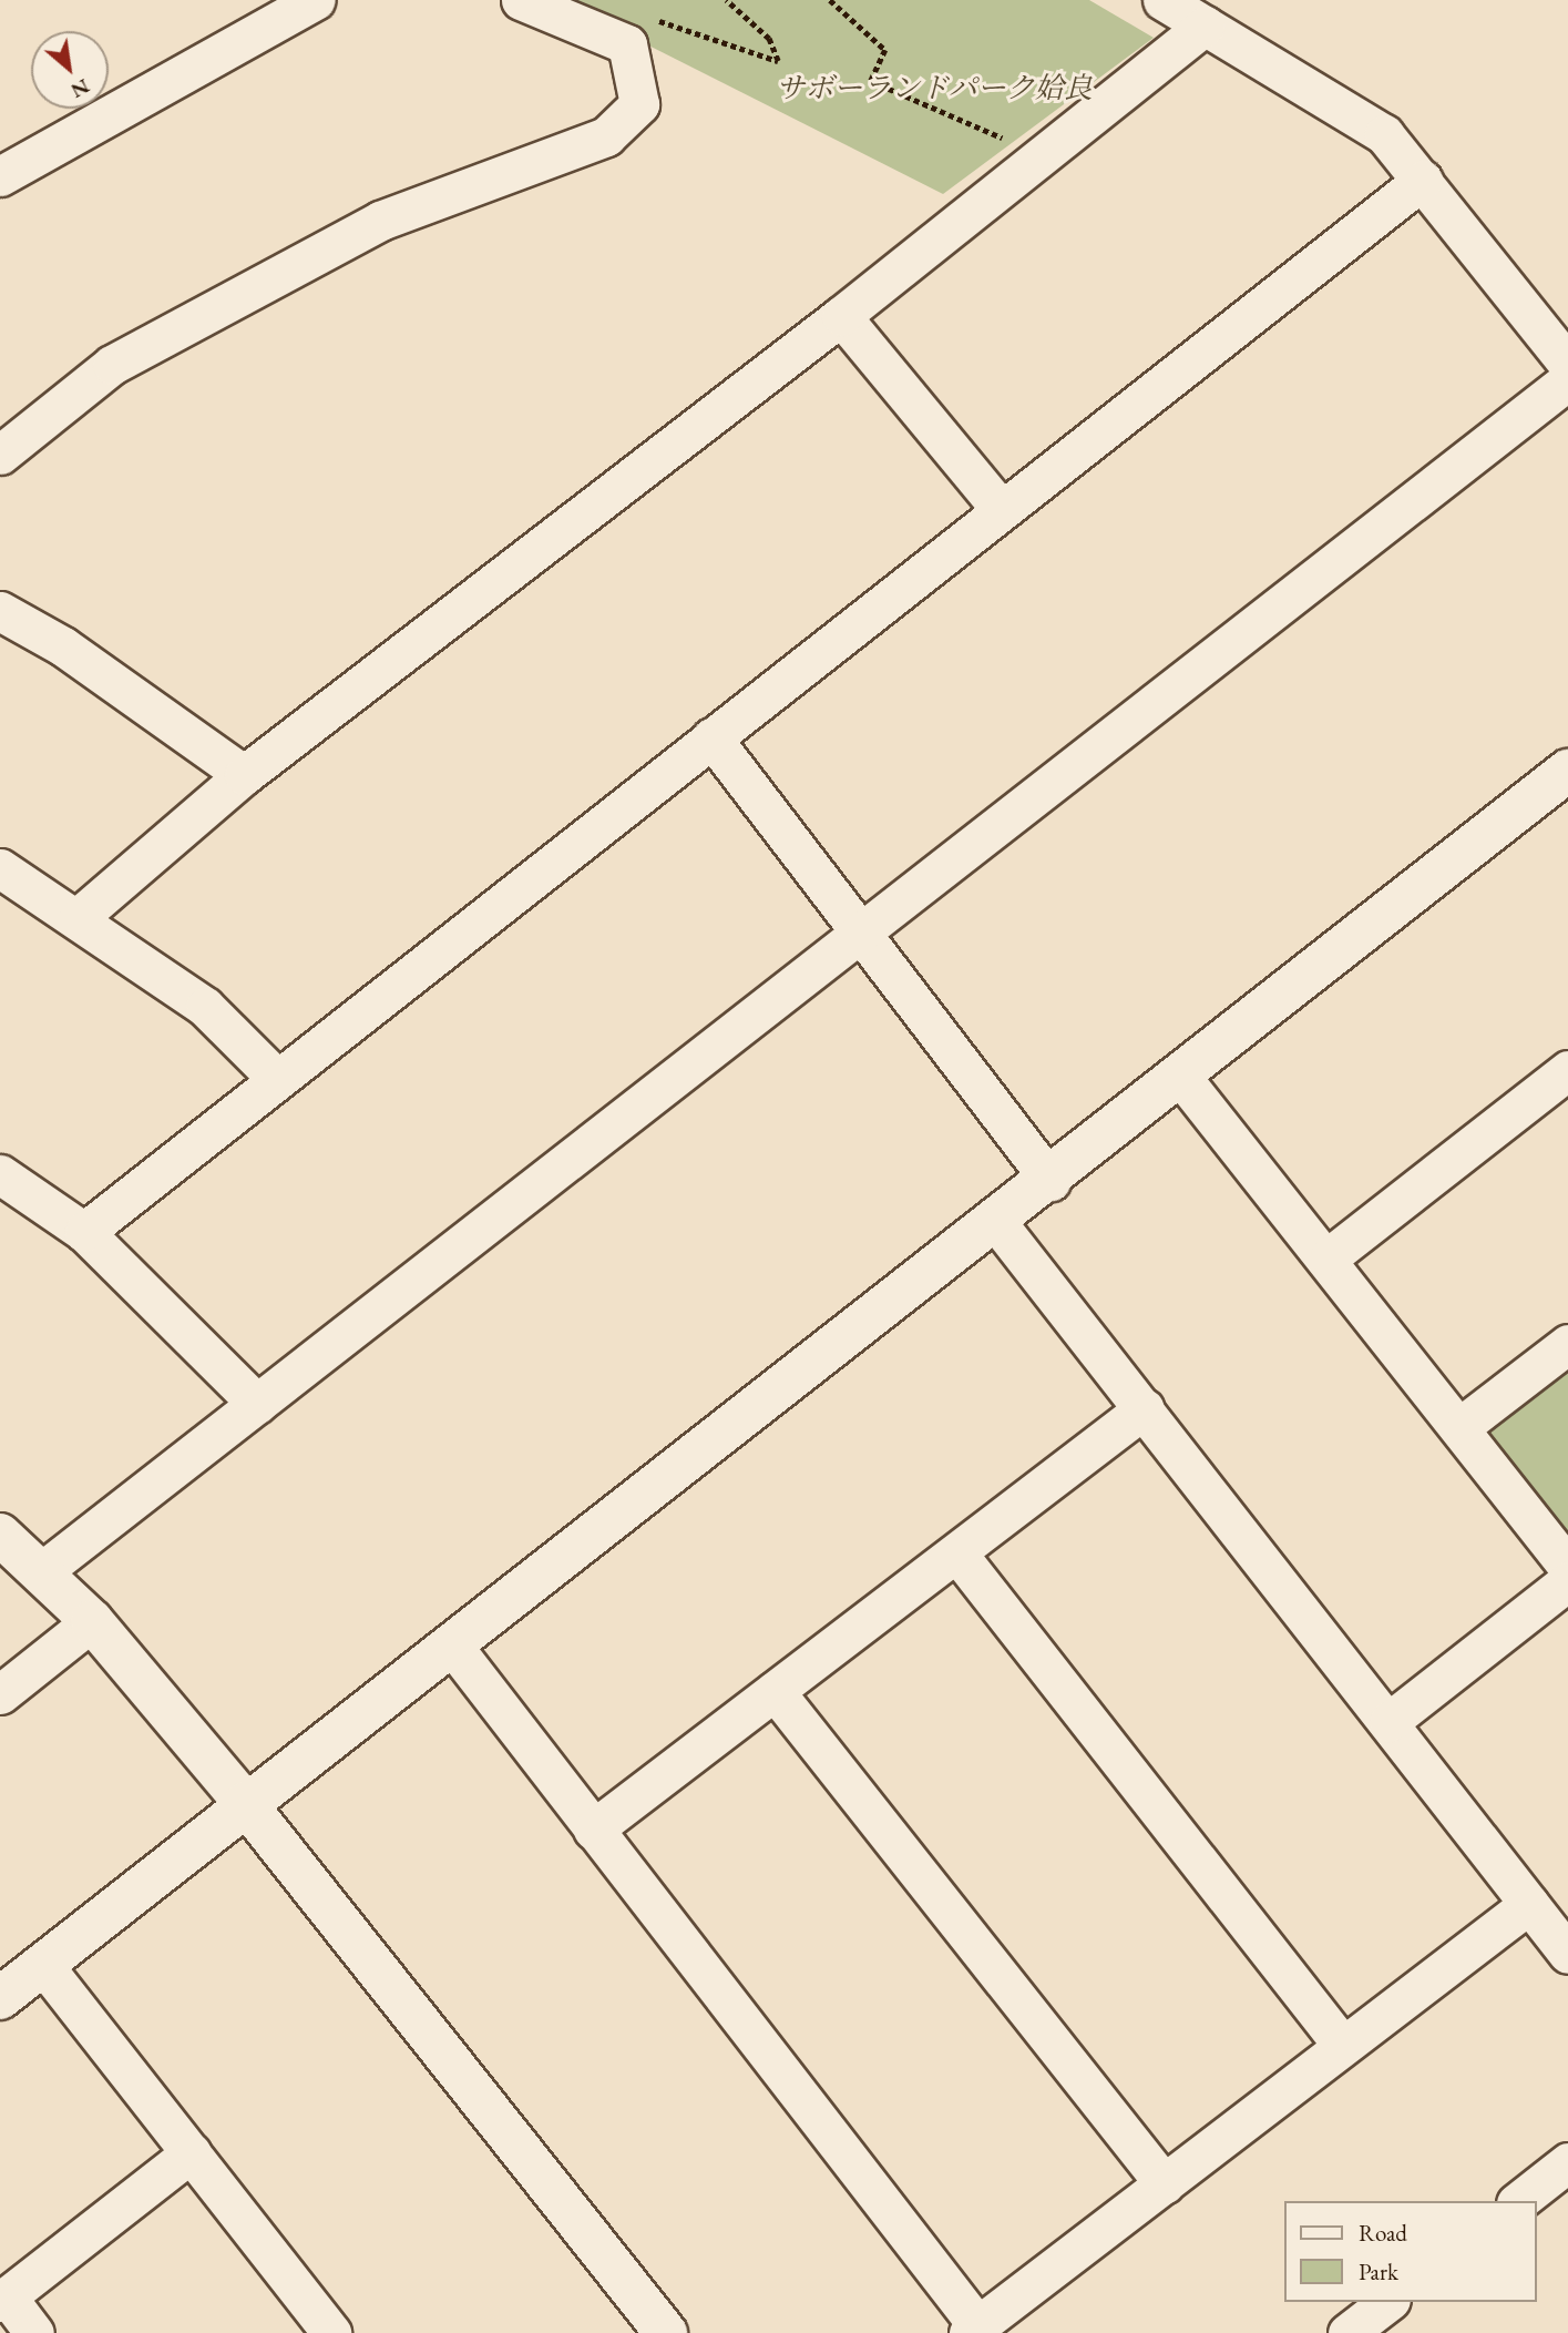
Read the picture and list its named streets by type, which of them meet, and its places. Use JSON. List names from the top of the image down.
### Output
{
  "parks": ["サボーランドパーク姶良"],
  "legend": ["Road", "Park"],
  "north": "bottom right"
}
